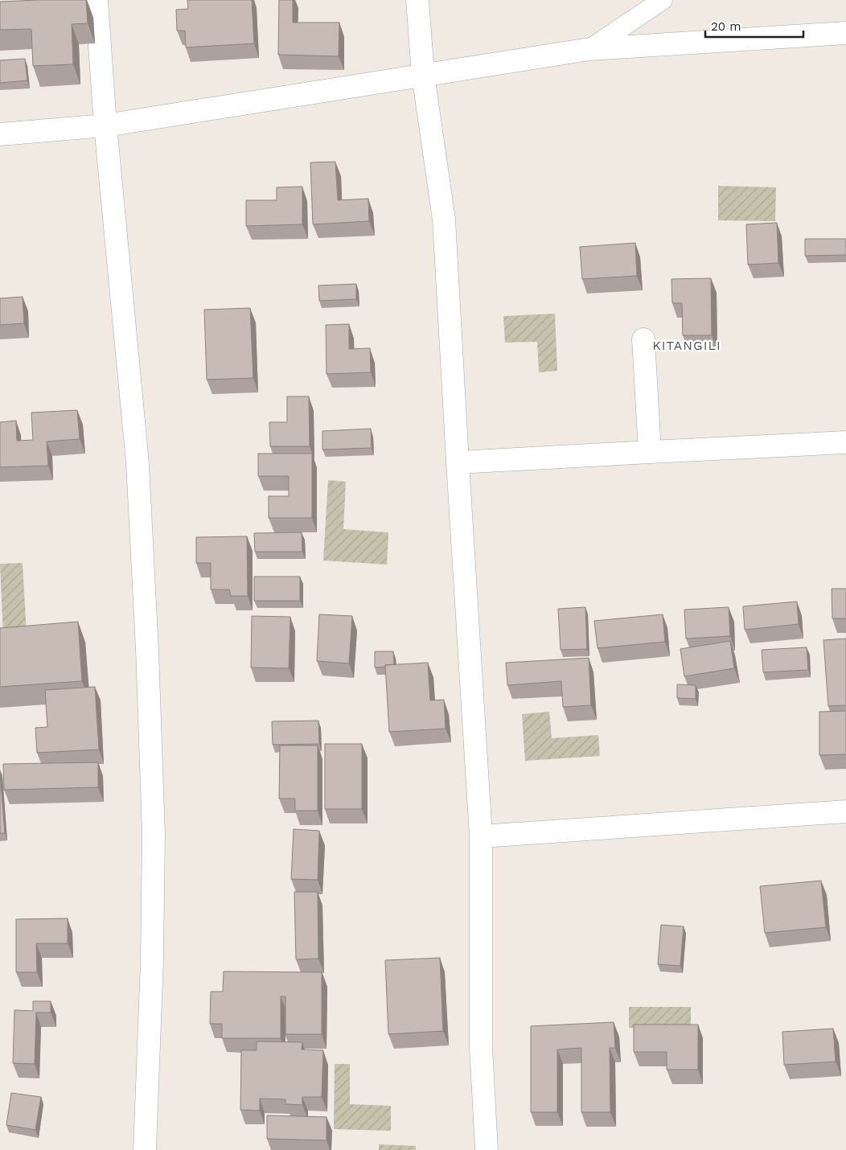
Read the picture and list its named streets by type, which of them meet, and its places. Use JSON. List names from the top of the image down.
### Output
{
  "districts": ["KITANGILI"],
  "scale_bar": "20 m"
}
